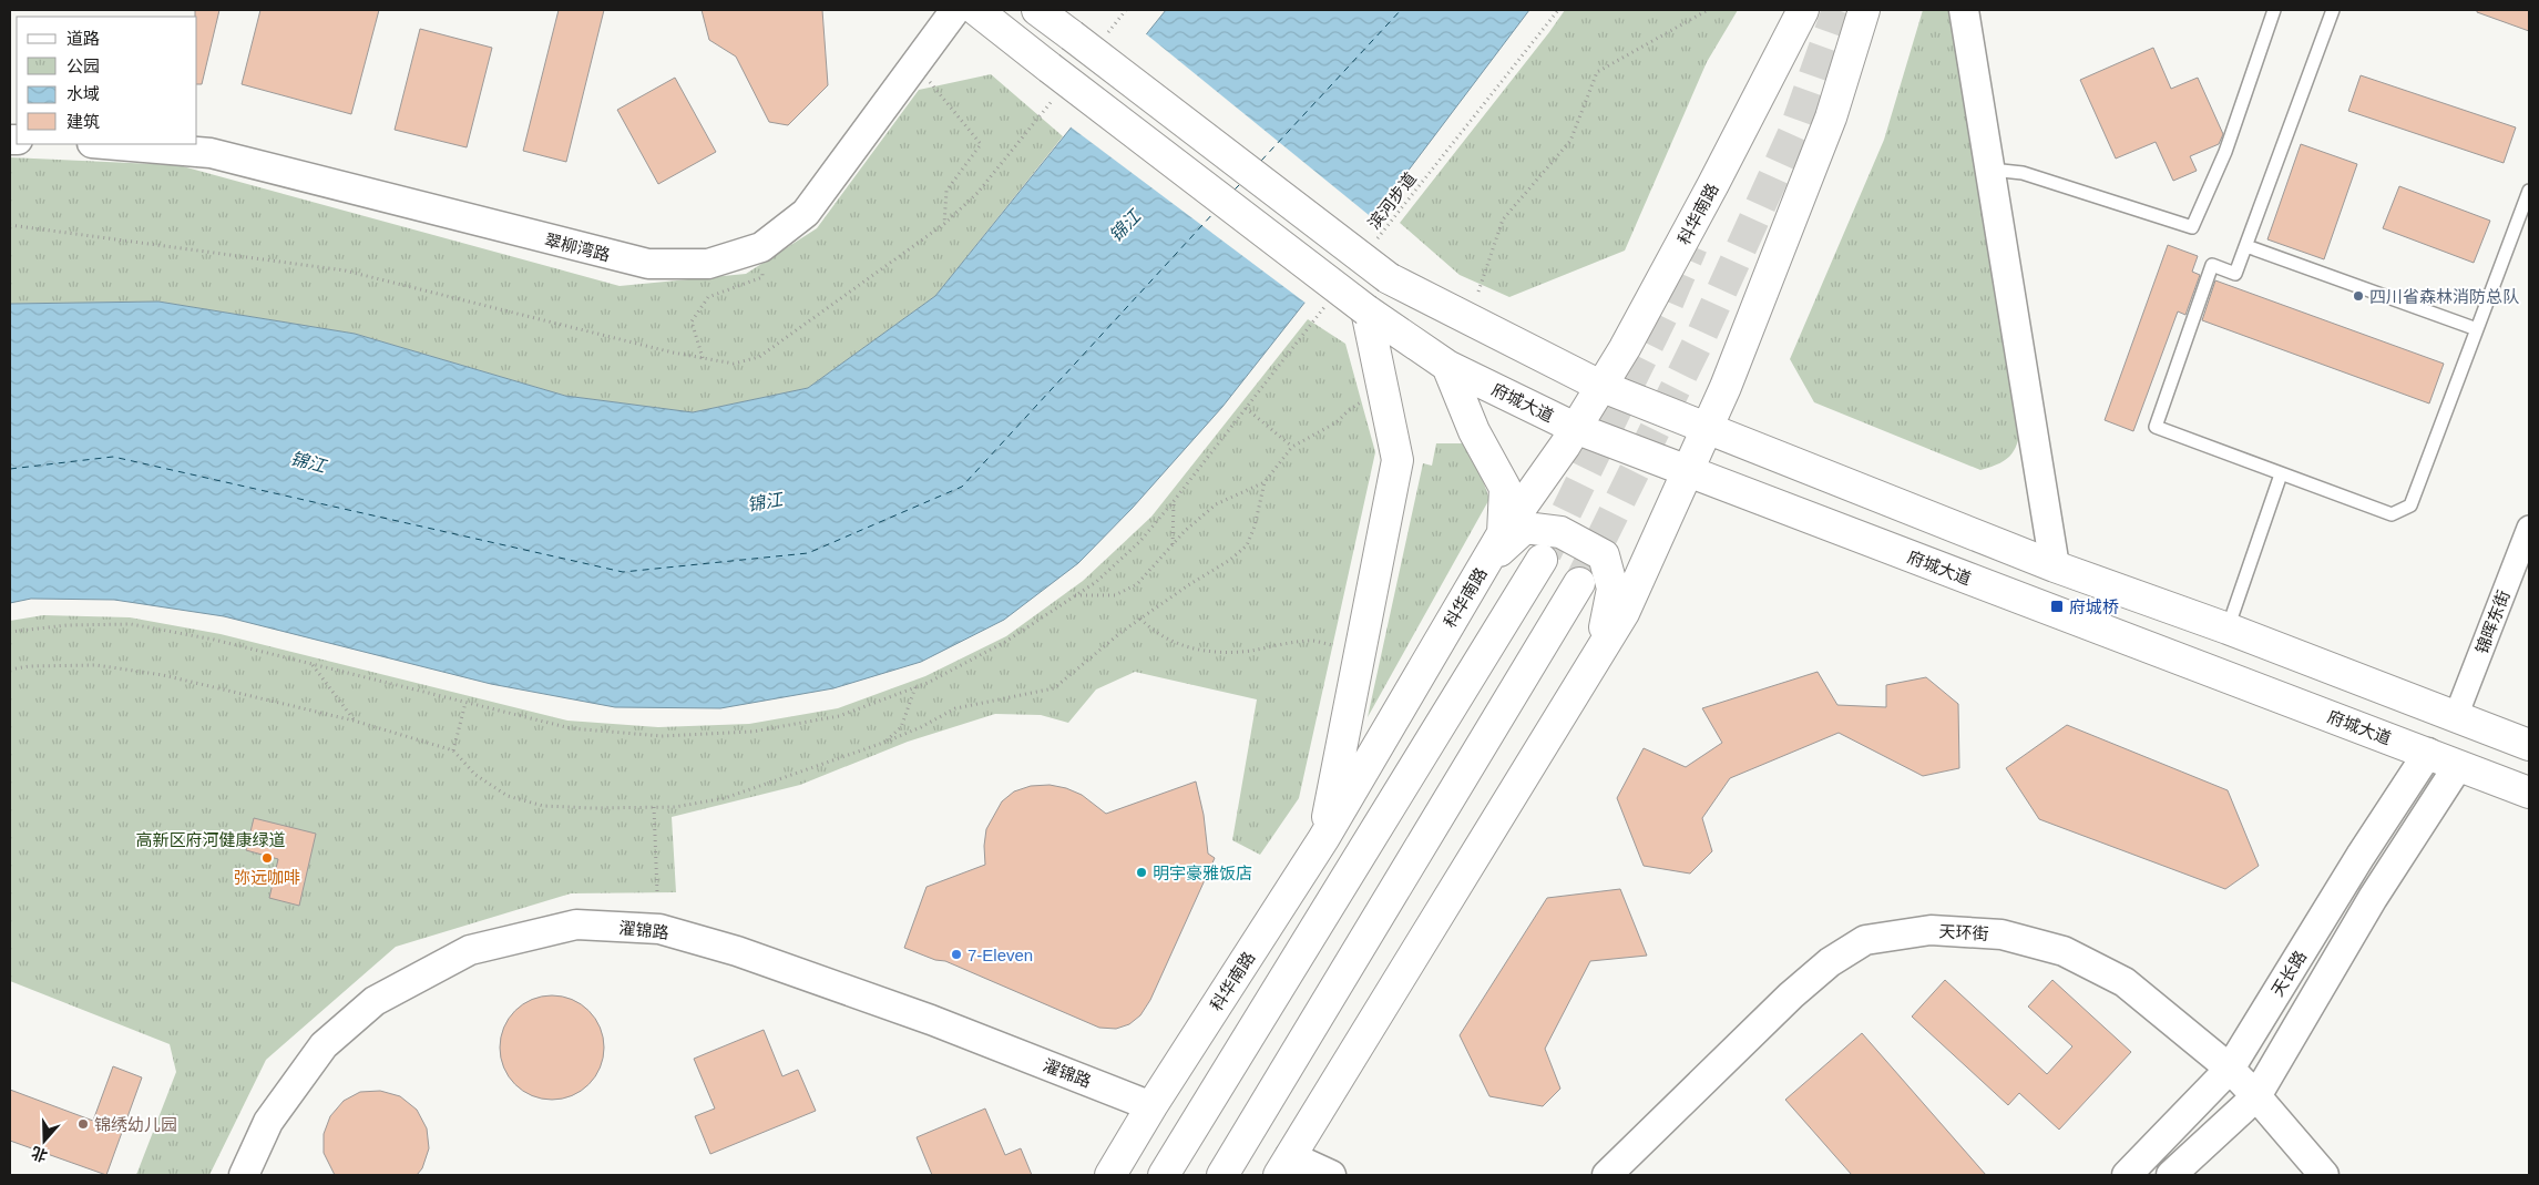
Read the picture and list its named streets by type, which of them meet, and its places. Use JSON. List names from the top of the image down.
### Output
{
  "streets": {
    "main road": ["科华南路", "府城大道"],
    "street": [
      "翠柳湾路",
      "锦晖东街",
      "濯锦路",
      "天环街",
      "天长路"
    ],
    "path": ["滨河步道"]
  },
  "crossings": [
    ["科华南路", "府城大道"],
    ["科华南路", "濯锦路"],
    ["府城大道", "天长路"],
    ["天环街", "天长路"]
  ],
  "water": ["锦江"],
  "parks": ["高新区府河健康绿道"],
  "places": {
    "other": [
      "四川省森林消防总队",
      "弥远咖啡",
      "明宇豪雅饭店",
      "7-Eleven",
      "锦绣幼儿园"
    ],
    "transit": ["府城桥"]
  },
  "legend": [
    "道路",
    "公园",
    "水域",
    "建筑"
  ],
  "north": "bottom"
}
